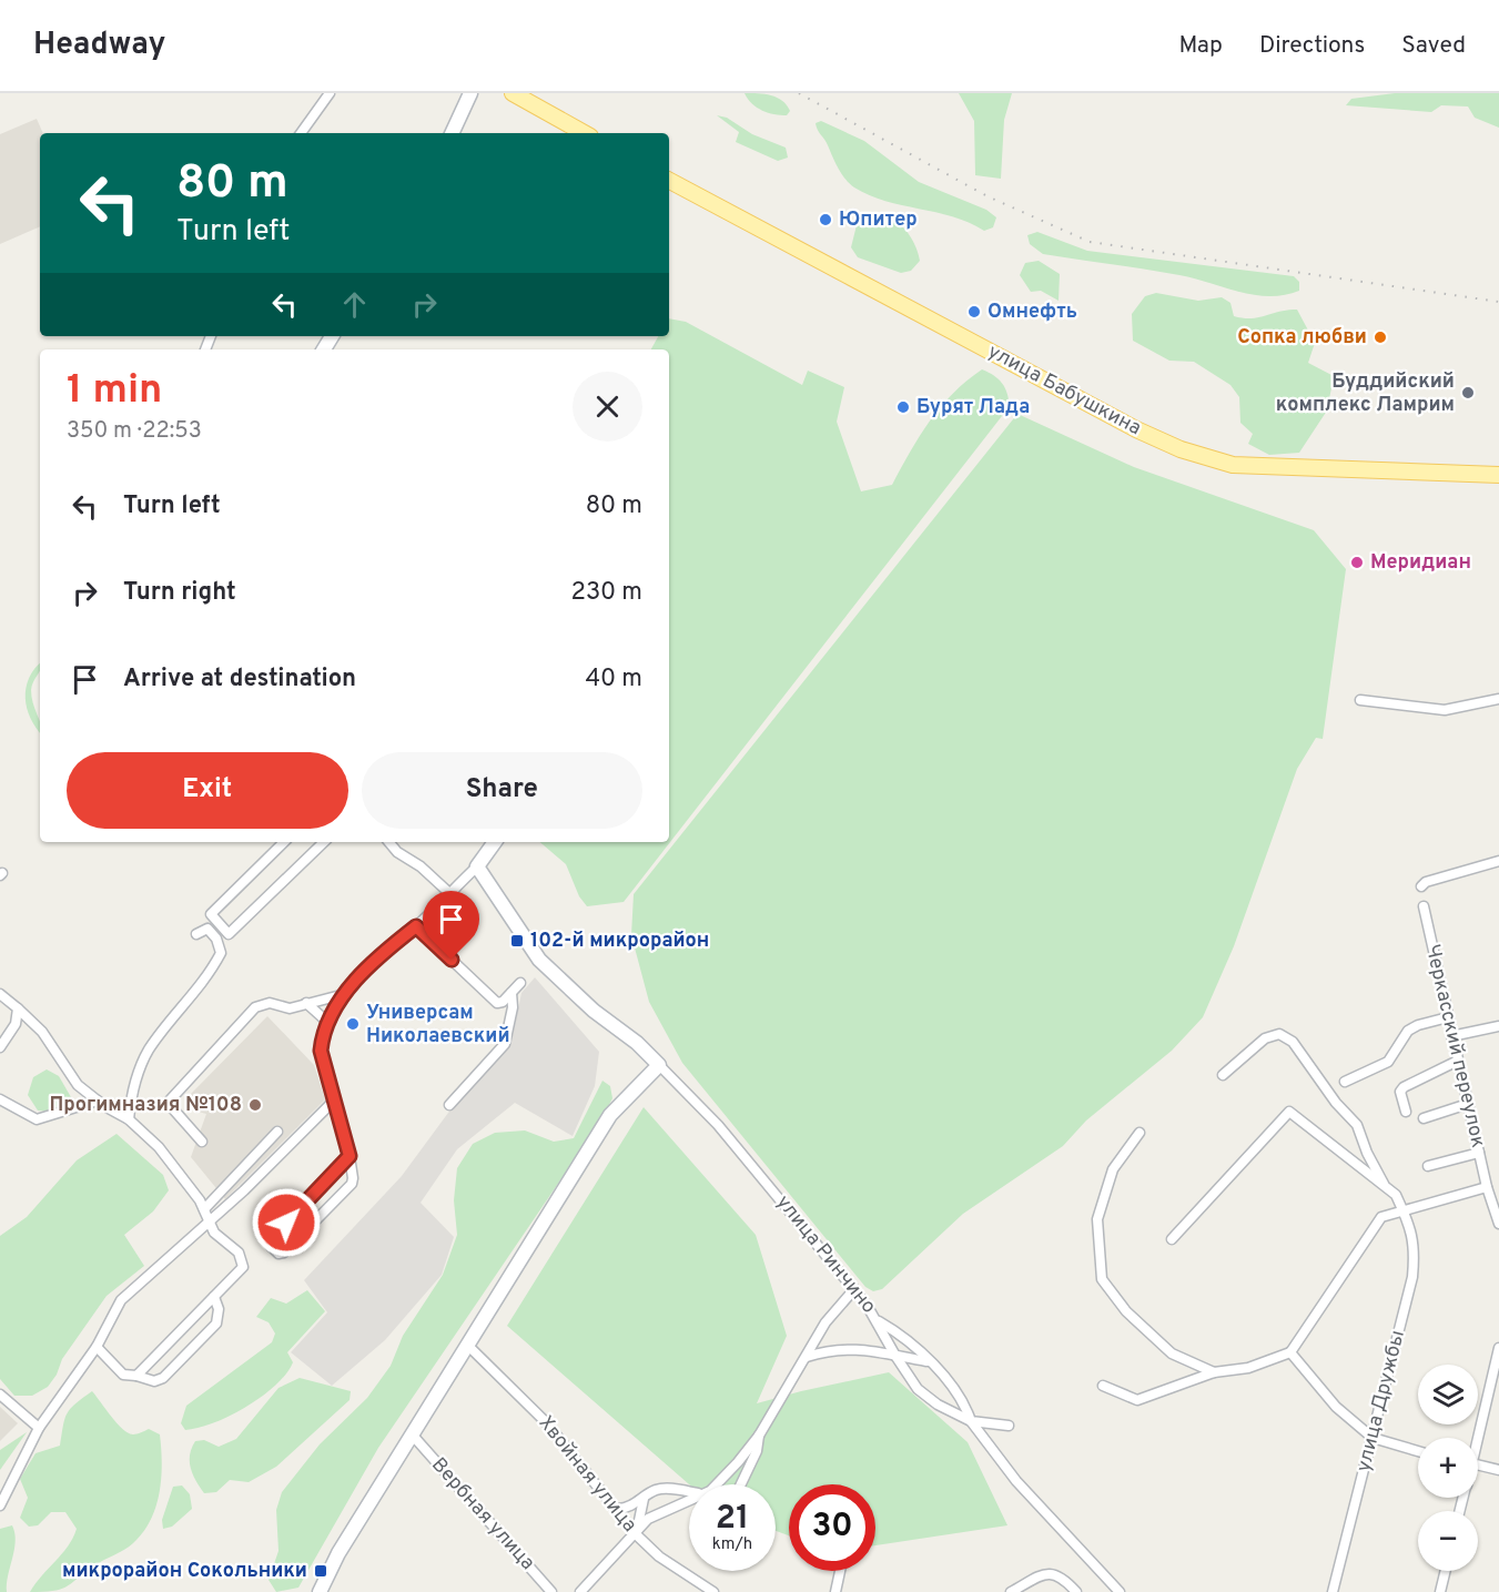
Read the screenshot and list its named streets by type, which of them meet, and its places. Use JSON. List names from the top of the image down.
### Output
{
  "streets": {
    "main road": ["улица Бабушкина"],
    "street": [
      "Черкасский переулок",
      "улица Ринчино",
      "улица Дружбы",
      "Хвойная улица",
      "Вербная улица"
    ]
  },
  "places": {
    "other": [
      "Юпитер",
      "Омнефть",
      "Сопка любви",
      "Буддийский комплекс Ламрим",
      "Бурят Лада",
      "Меридиан",
      "Универсам Николаевский",
      "Прогимназия №108"
    ],
    "transit": ["102-й микрорайон", "микрорайон Сокольники"]
  },
  "page": {
    "header": "Headway",
    "nav": ["Map", "Directions", "Saved"],
    "turn": ["80 m", "Turn left"],
    "heading": ["1 min", "350 m · 22:53"],
    "list": [
      {
        "name": "Turn left",
        "value": "80 m"
      },
      {
        "name": "Turn right",
        "value": "230 m"
      },
      {
        "name": "Arrive at destination",
        "value": "40 m"
      }
    ],
    "buttons": ["Exit", "Share"],
    "map_buttons": ["+", "−"],
    "speed": "21 km/h",
    "limit": "30"
  }
}
